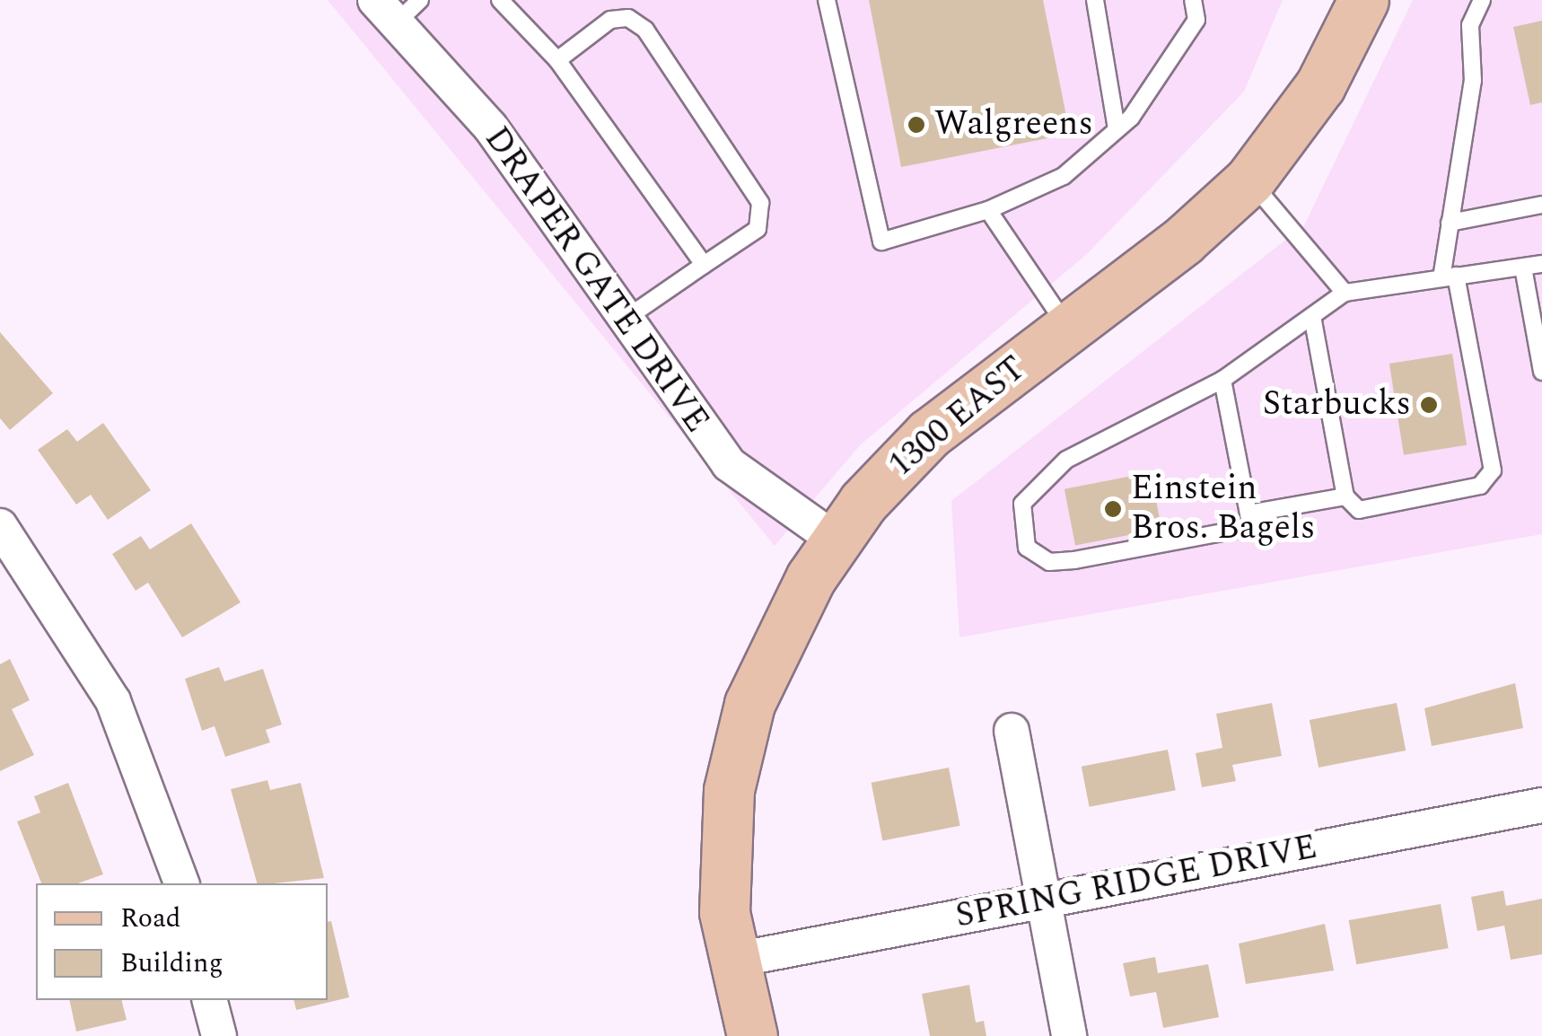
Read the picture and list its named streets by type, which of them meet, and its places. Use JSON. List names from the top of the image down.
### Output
{
  "streets": {
    "main road": ["1300 EAST"],
    "street": ["DRAPER GATE DRIVE", "SPRING RIDGE DRIVE"]
  },
  "crossings": [
    ["DRAPER GATE DRIVE", "1300 EAST"],
    ["1300 EAST", "SPRING RIDGE DRIVE"]
  ],
  "places": ["Walgreens", "Starbucks", "Einstein Bros. Bagels"],
  "legend": ["Road", "Building"]
}
